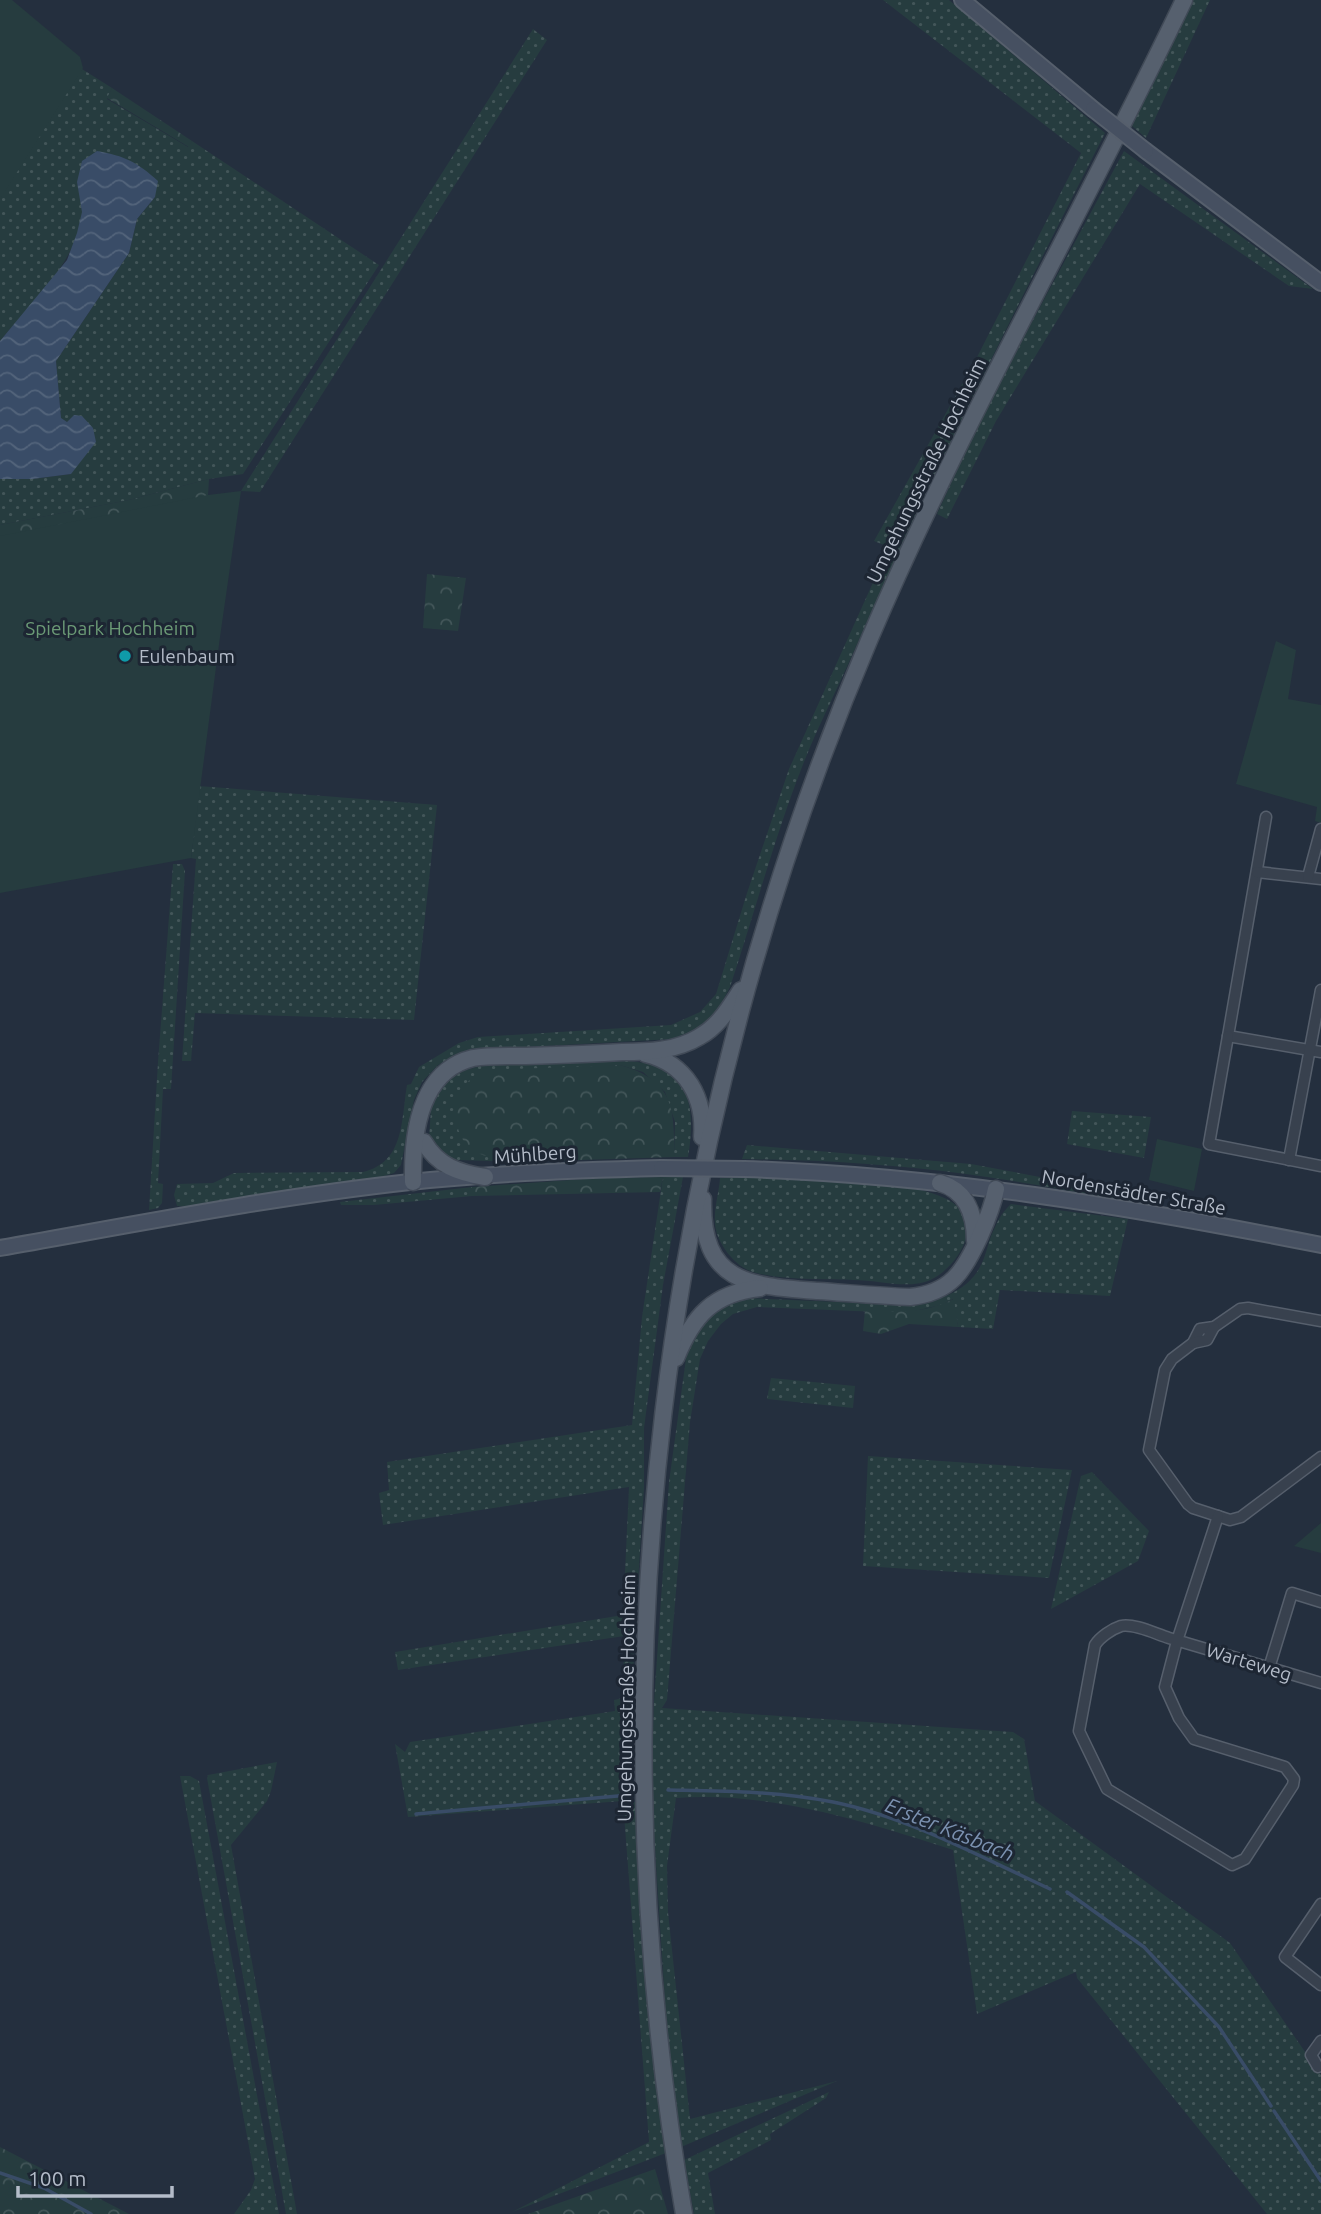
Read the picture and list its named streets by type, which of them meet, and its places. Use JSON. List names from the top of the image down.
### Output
{
  "streets": {
    "main road": ["Umgehungsstraße Hochheim", "Mühlberg", "Nordenstädter Straße"],
    "street": ["Warteweg"]
  },
  "crossings": [
    ["Mühlberg", "Nordenstädter Straße"]
  ],
  "water": ["Erster Käsbach"],
  "parks": ["Spielpark Hochheim"],
  "places": ["Eulenbaum"],
  "scale_bar": "100 m"
}
